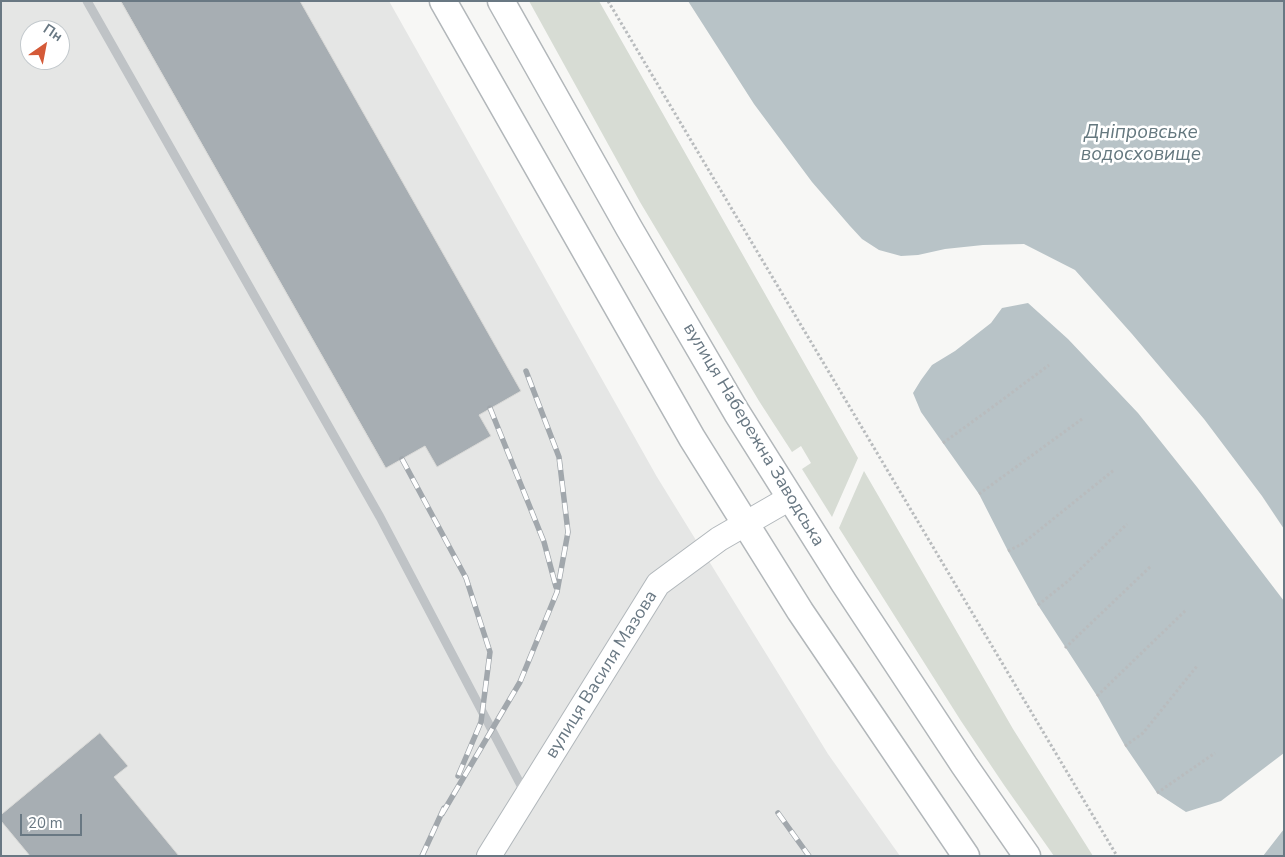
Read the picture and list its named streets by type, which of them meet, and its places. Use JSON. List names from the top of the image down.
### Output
{
  "streets": {
    "main road": ["вулиця Набережна Заводська"],
    "street": ["вулиця Василя Мазова"]
  },
  "crossings": [
    ["вулиця Набережна Заводська", "вулиця Василя Мазова"]
  ],
  "water": ["Дніпровське водосховище"],
  "scale_bar": "20 m",
  "north": "top right"
}
